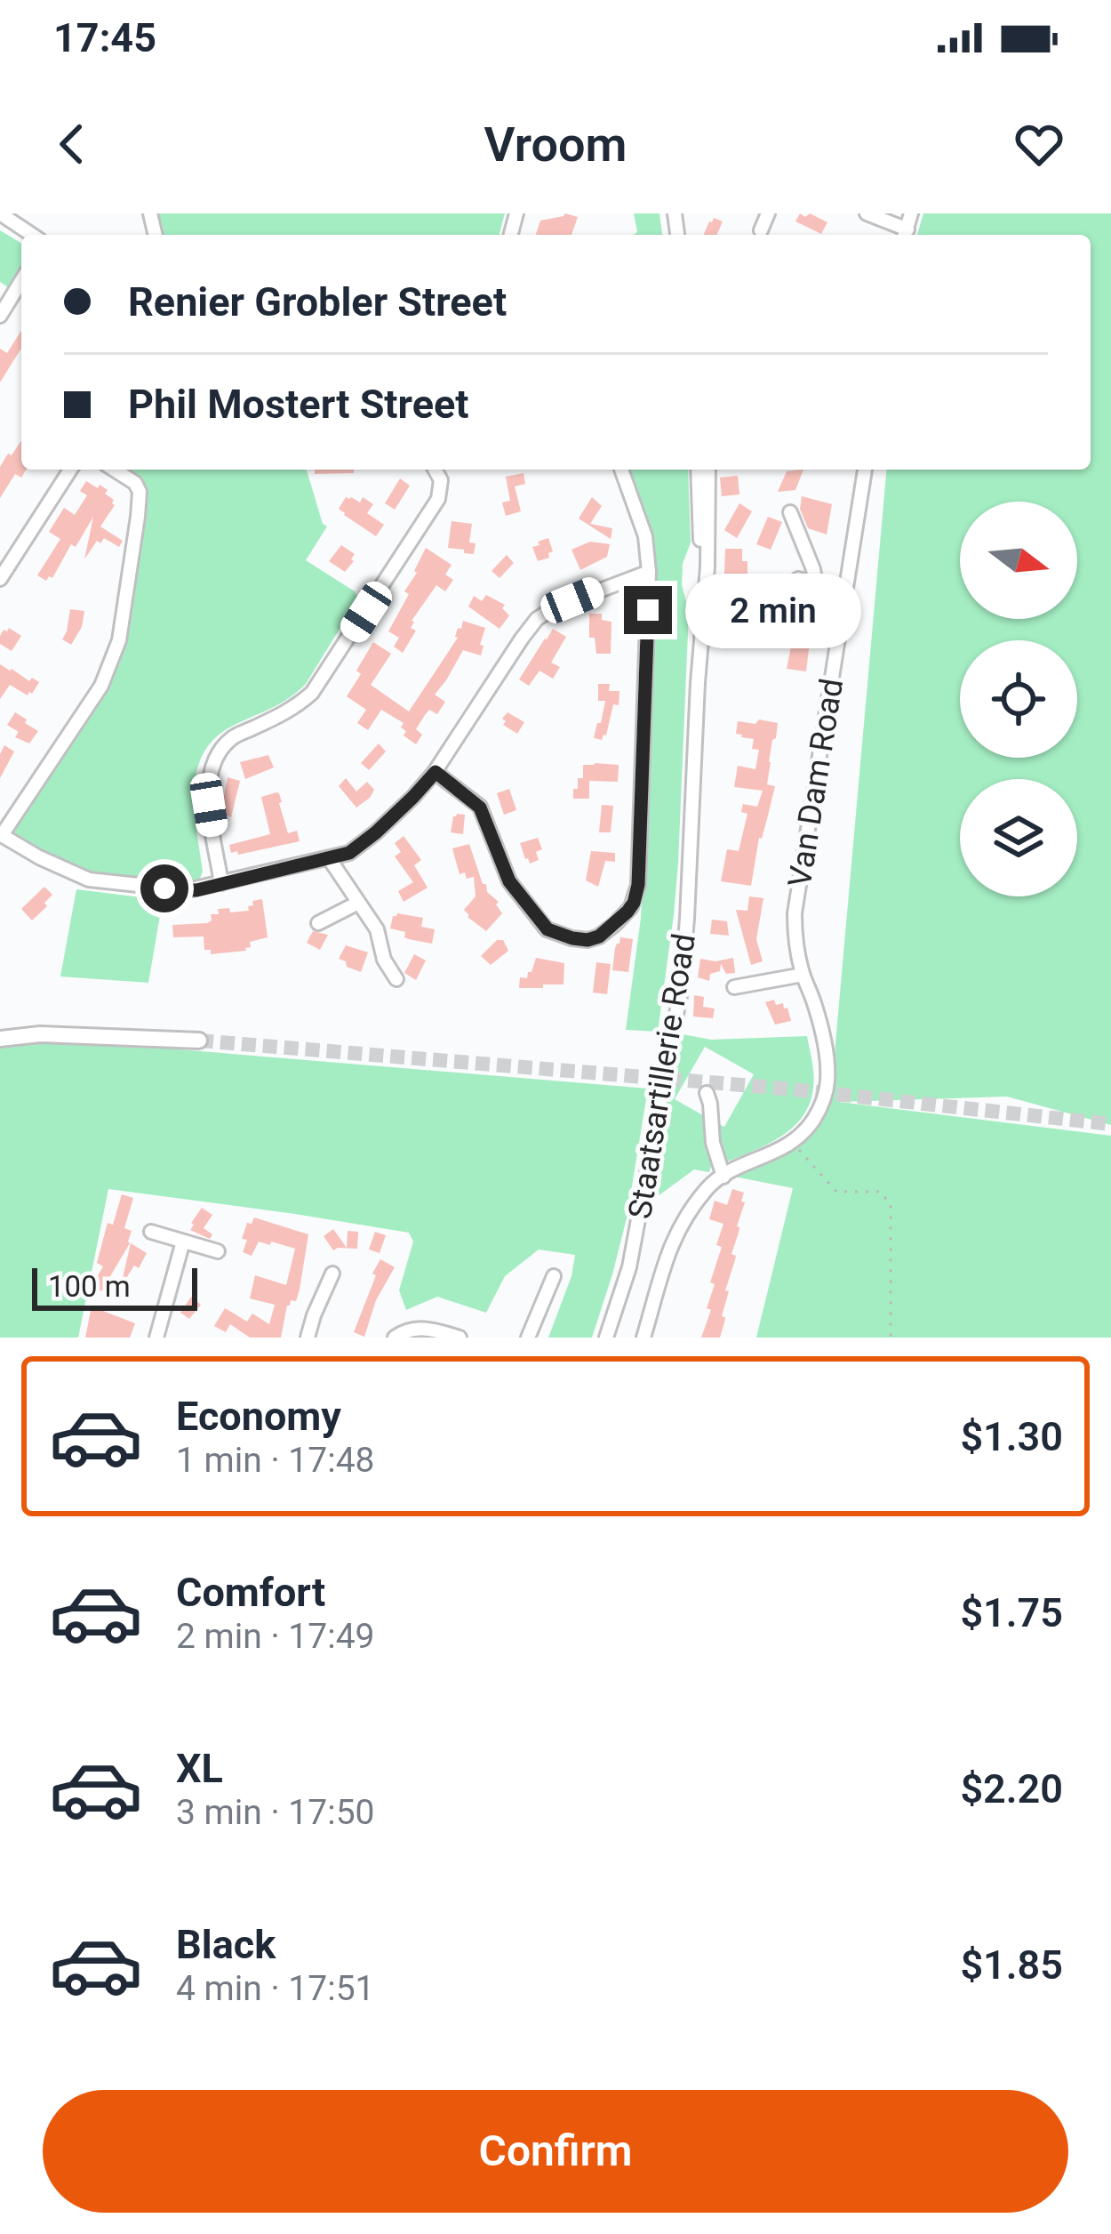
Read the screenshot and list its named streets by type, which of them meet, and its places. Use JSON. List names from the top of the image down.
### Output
{
  "streets": {
    "street": ["Van Dam Road", "Staatsartillerie Road"]
  },
  "scale_bar": "100 m",
  "north": "right",
  "page": {
    "status": "17:45",
    "header": "Vroom",
    "banner": ["Renier Grobler Street", "Phil Mostert Street"],
    "bubble": "2 min",
    "scale": "100 m",
    "list": [
      {
        "name": "Economy",
        "note": "1 min · 17:48",
        "value": "$1.30"
      },
      {
        "name": "Comfort",
        "note": "2 min · 17:49",
        "value": "$1.75"
      },
      {
        "name": "XL",
        "note": "3 min · 17:50",
        "value": "$2.20"
      },
      {
        "name": "Black",
        "note": "4 min · 17:51",
        "value": "$1.85"
      }
    ],
    "buttons": "Confirm"
  }
}
